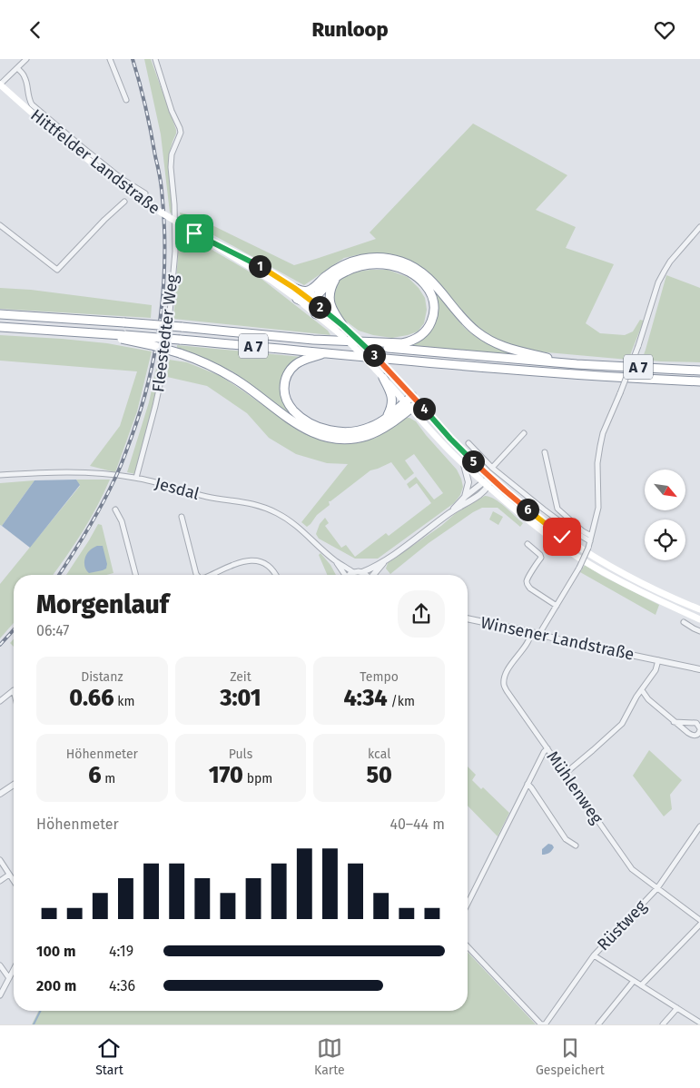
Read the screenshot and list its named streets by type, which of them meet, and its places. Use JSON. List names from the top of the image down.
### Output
{
  "streets": {
    "highway": ["A 7"],
    "main road": ["Hittfelder Landstraße"],
    "street": [
      "Fleestedter Weg",
      "Jesdal",
      "Winsener Landstraße",
      "Mühlenweg",
      "Rüstweg"
    ]
  },
  "crossings": [
    ["Fleestedter Weg", "Jesdal"],
    ["Winsener Landstraße", "Mühlenweg"],
    ["Mühlenweg", "Rüstweg"]
  ],
  "north": "bottom right",
  "page": {
    "header": "Runloop",
    "pins": [
      "1",
      "2",
      "3",
      "4",
      "5",
      "6"
    ],
    "heading": ["Morgenlauf", "06:47"],
    "stats": [
      ["Distanz", "0.66 km"],
      ["Zeit", "3:01"],
      ["Tempo", "4:34 /km"],
      ["Höhenmeter", "6 m"],
      ["Puls", "170 bpm"],
      ["kcal", "50"]
    ],
    "chart": ["Höhenmeter", "40–44 m"],
    "list": [
      {
        "name": "100 m",
        "note": "4:19"
      },
      {
        "name": "200 m",
        "note": "4:36"
      }
    ],
    "tabs": ["Start", "Karte", "Gespeichert"]
  }
}
